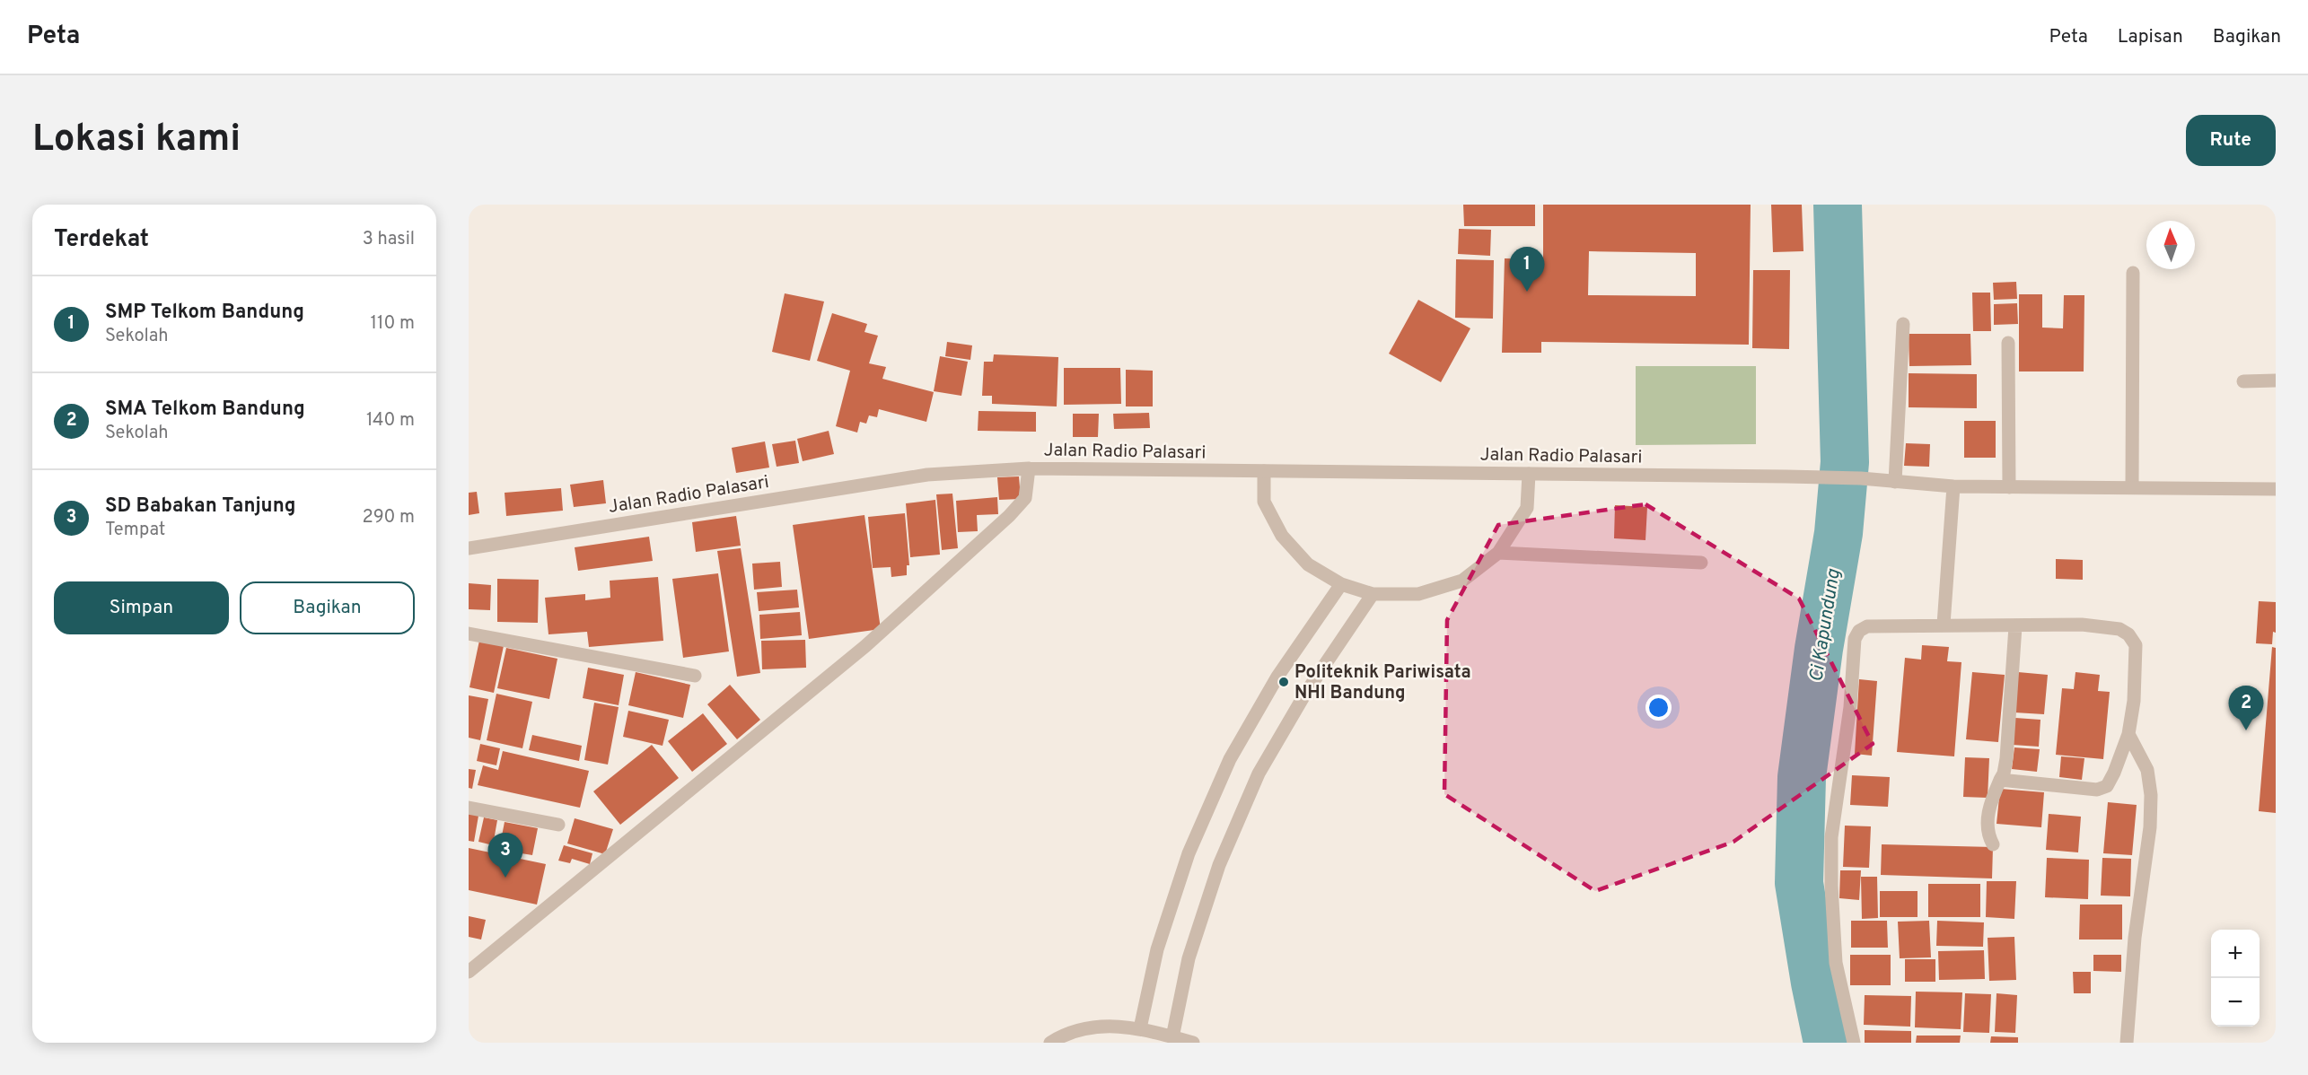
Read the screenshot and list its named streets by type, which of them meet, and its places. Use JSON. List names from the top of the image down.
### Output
{
  "streets": {
    "street": ["Jalan Radio Palasari"]
  },
  "water": ["Ci Kapundung"],
  "places": ["Politeknik Pariwisata NHI Bandung"],
  "north": "top",
  "page": {
    "header": "Peta",
    "nav": ["Peta", "Lapisan", "Bagikan"],
    "buttons": [
      "Rute",
      ["Simpan", "Bagikan"]
    ],
    "title": "Lokasi kami",
    "heading": ["Terdekat", "3 hasil"],
    "pins": ["1", "2", "3"],
    "list": [
      {
        "mark": "1",
        "name": "SMP Telkom Bandung",
        "note": "Sekolah",
        "value": "110 m"
      },
      {
        "mark": "2",
        "name": "SMA Telkom Bandung",
        "note": "Sekolah",
        "value": "140 m"
      },
      {
        "mark": "3",
        "name": "SD Babakan Tanjung",
        "note": "Tempat",
        "value": "290 m"
      }
    ],
    "map_buttons": ["+", "−"]
  }
}
